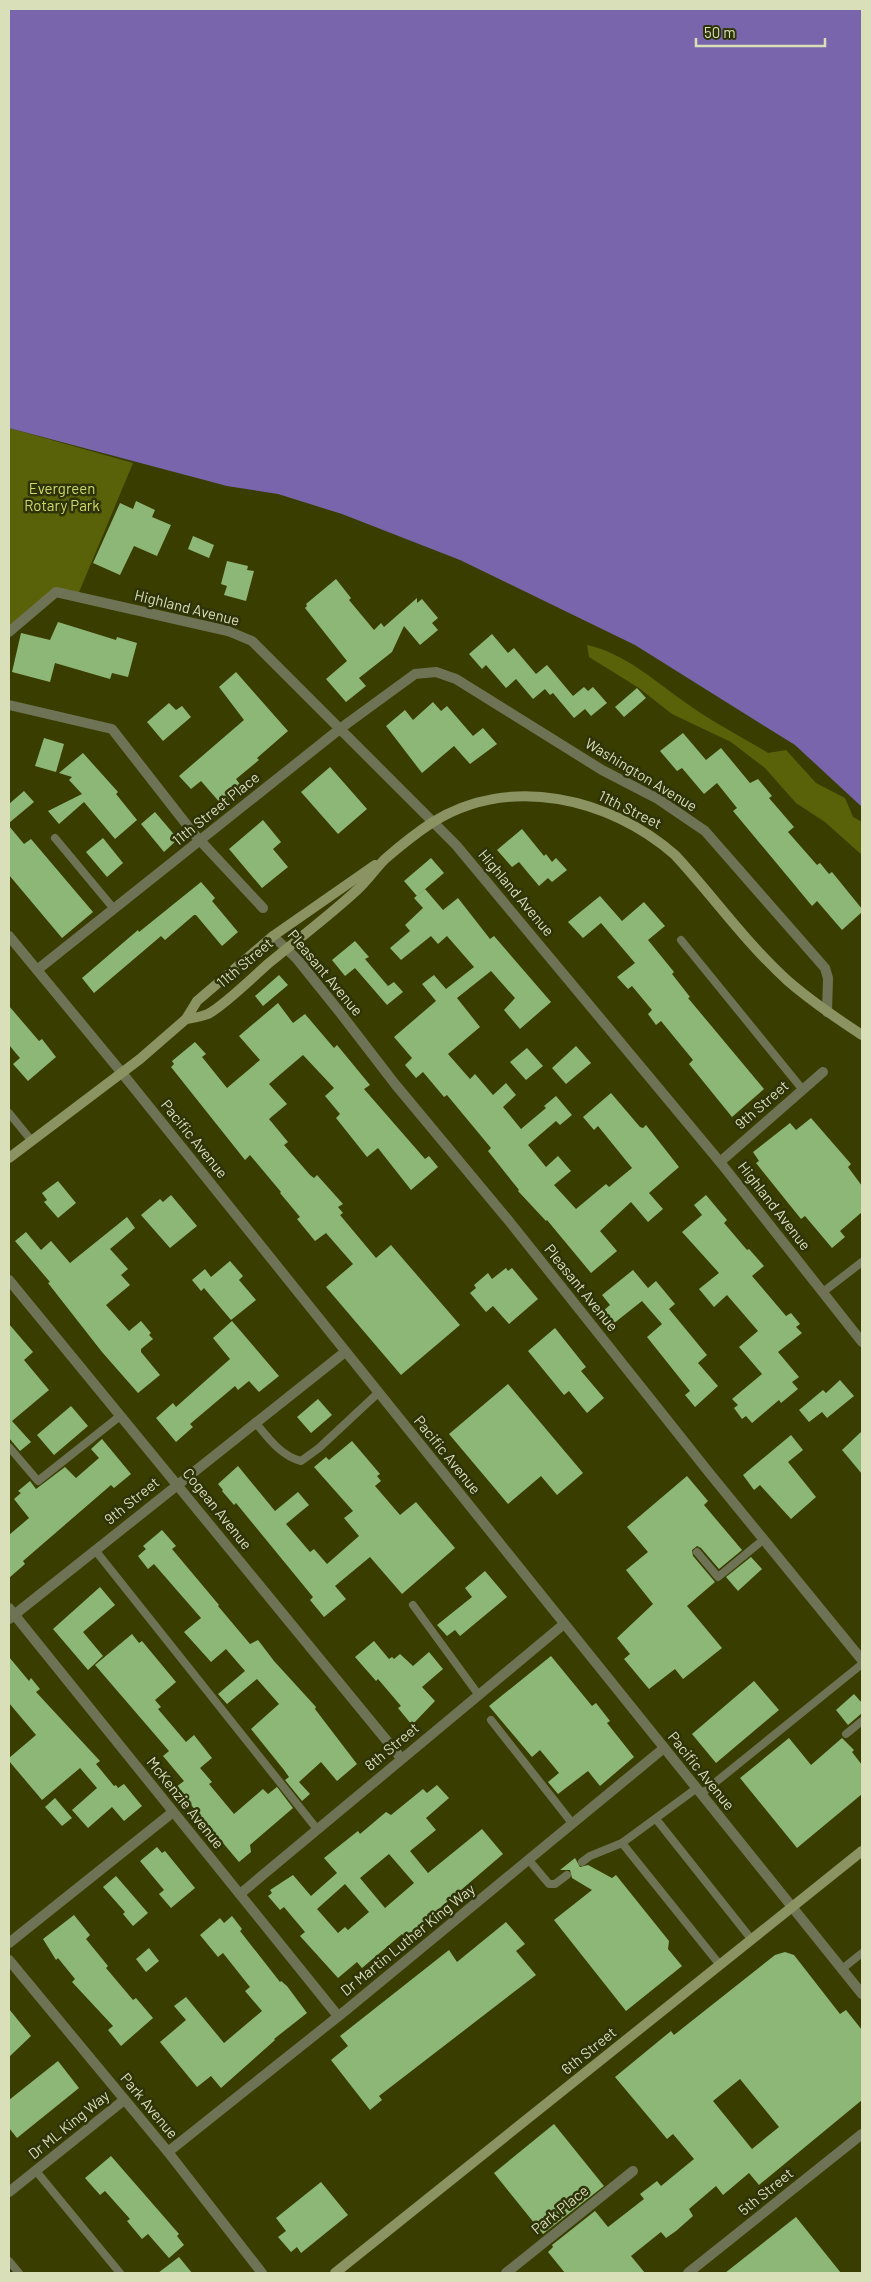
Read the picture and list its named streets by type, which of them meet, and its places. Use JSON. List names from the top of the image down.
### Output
{
  "streets": {
    "main road": ["11th Street", "6th Street"],
    "street": [
      "Highland Avenue",
      "Washington Avenue",
      "11th Street Place",
      "Pleasant Avenue",
      "9th Street",
      "Pacific Avenue",
      "Cogean Avenue",
      "8th Street",
      "McKenzie Avenue",
      "Dr Martin Luther King Way",
      "Park Avenue",
      "Dr ML King Way",
      "5th Street",
      "Park Place"
    ]
  },
  "crossings": [
    ["Highland Avenue", "11th Street Place"],
    ["Highland Avenue", "11th Street"],
    ["Highland Avenue", "9th Street"],
    ["Washington Avenue", "11th Street Place"],
    ["Washington Avenue", "11th Street"],
    ["11th Street Place", "Pacific Avenue"],
    ["11th Street", "Pleasant Avenue"],
    ["11th Street", "Pacific Avenue"],
    ["9th Street", "Pacific Avenue"],
    ["9th Street", "Cogean Avenue"],
    ["9th Street", "McKenzie Avenue"],
    ["Pacific Avenue", "8th Street"],
    ["Pacific Avenue", "Dr Martin Luther King Way"],
    ["Pacific Avenue", "6th Street"],
    ["Cogean Avenue", "8th Street"],
    ["8th Street", "McKenzie Avenue"],
    ["McKenzie Avenue", "Dr Martin Luther King Way"],
    ["Dr Martin Luther King Way", "Park Avenue"],
    ["Park Avenue", "Dr ML King Way"]
  ],
  "parks": ["Evergreen Rotary Park"],
  "scale_bar": "50 m"
}
